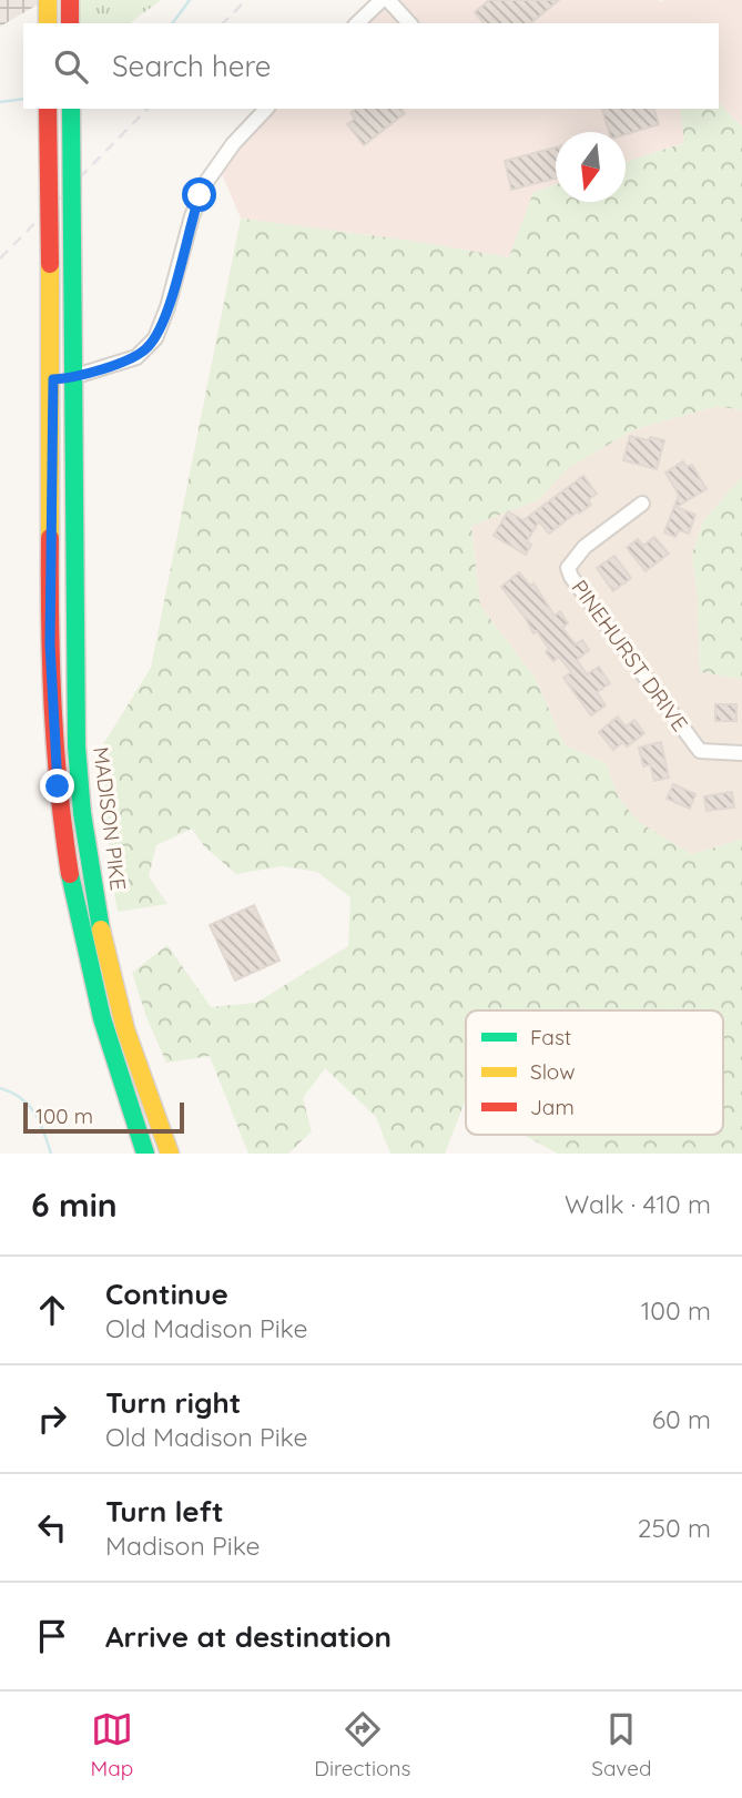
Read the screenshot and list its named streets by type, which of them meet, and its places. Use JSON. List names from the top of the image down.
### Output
{
  "streets": {
    "main road": ["MADISON PIKE"],
    "street": ["PINEHURST DRIVE"]
  },
  "legend": ["Fast", "Slow", "Jam"],
  "scale_bar": "100 m",
  "north": "bottom",
  "page": {
    "search": "Search here",
    "scale": "100 m",
    "heading": ["6 min", "Walk · 410 m"],
    "list": [
      ["Continue", "Old Madison Pike", "100 m"],
      ["Turn right", "Old Madison Pike", "60 m"],
      ["Turn left", "Madison Pike", "250 m"],
      "Arrive at destination"
    ],
    "nav": ["Map", "Directions", "Saved"]
  }
}
